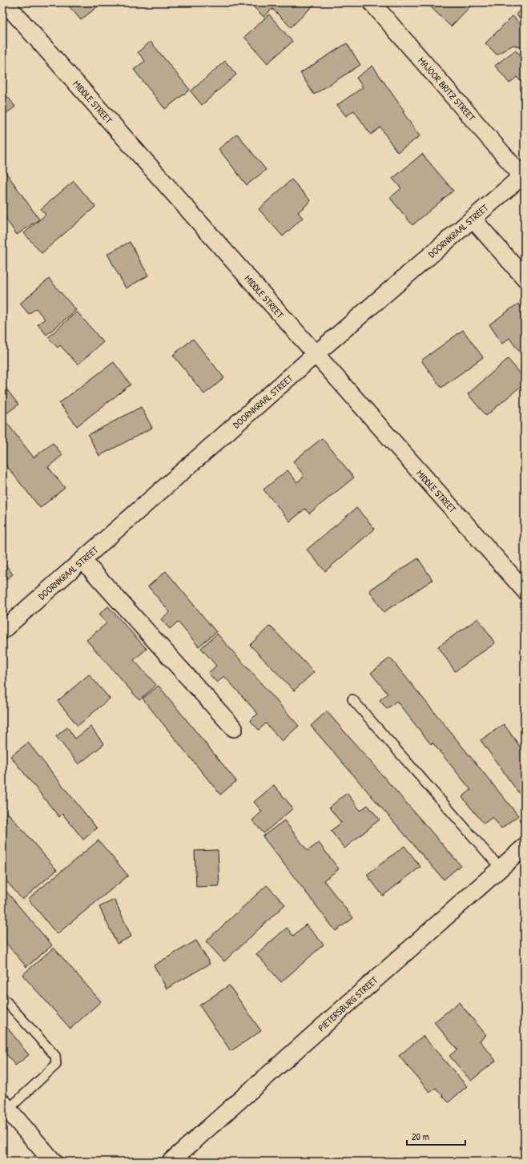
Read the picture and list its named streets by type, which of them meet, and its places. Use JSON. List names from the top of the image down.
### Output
{
  "streets": {
    "street": [
      "MAJOOR BRITZ STREET",
      "MIDDLE STREET",
      "DOORNKRAAL STREET",
      "PIETERSBURG STREET"
    ]
  },
  "crossings": [
    ["MAJOOR BRITZ STREET", "DOORNKRAAL STREET"],
    ["MIDDLE STREET", "DOORNKRAAL STREET"]
  ],
  "scale_bar": "20 m"
}
